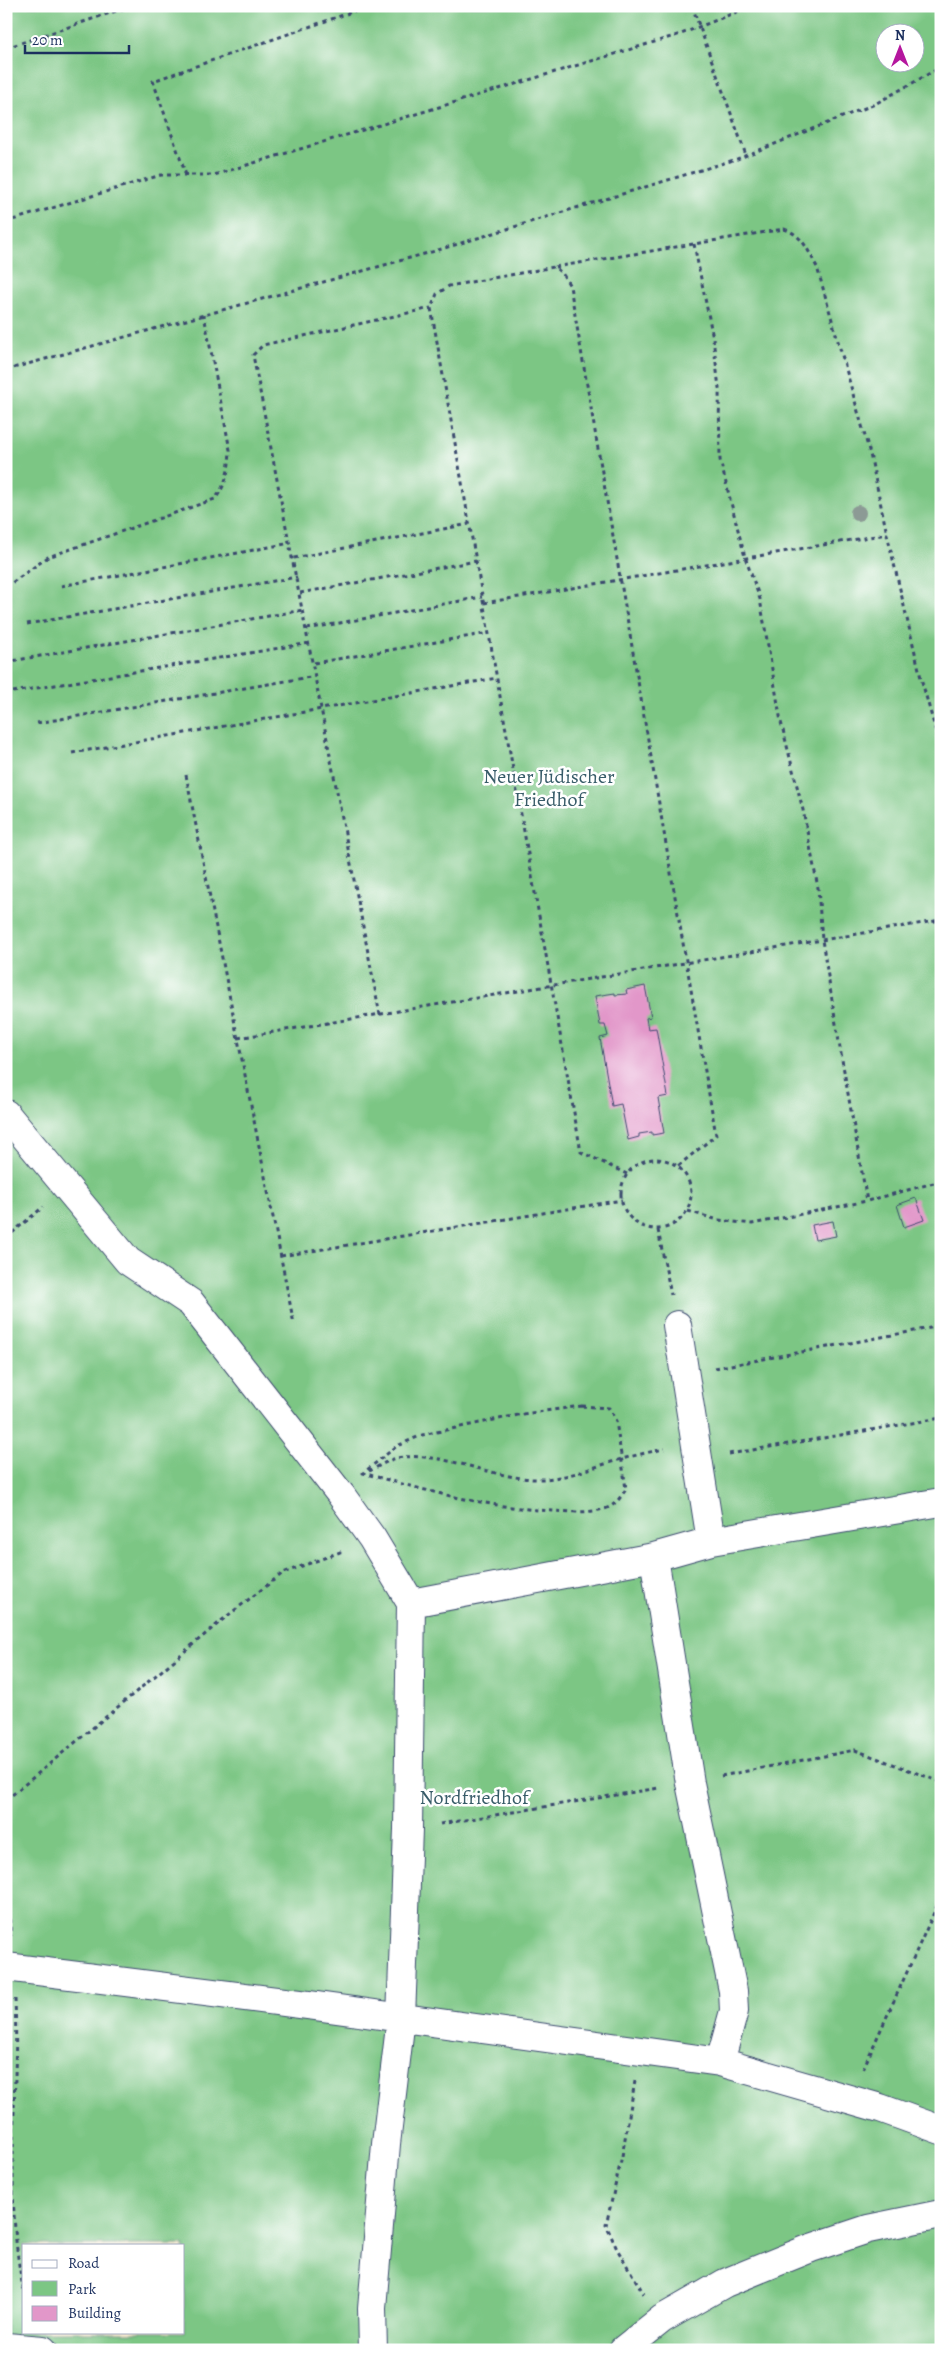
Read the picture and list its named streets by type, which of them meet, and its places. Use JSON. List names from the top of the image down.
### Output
{
  "parks": ["Neuer Jüdischer Friedhof", "Nordfriedhof"],
  "legend": ["Road", "Park", "Building"],
  "scale_bar": "20 m",
  "north": "top"
}
